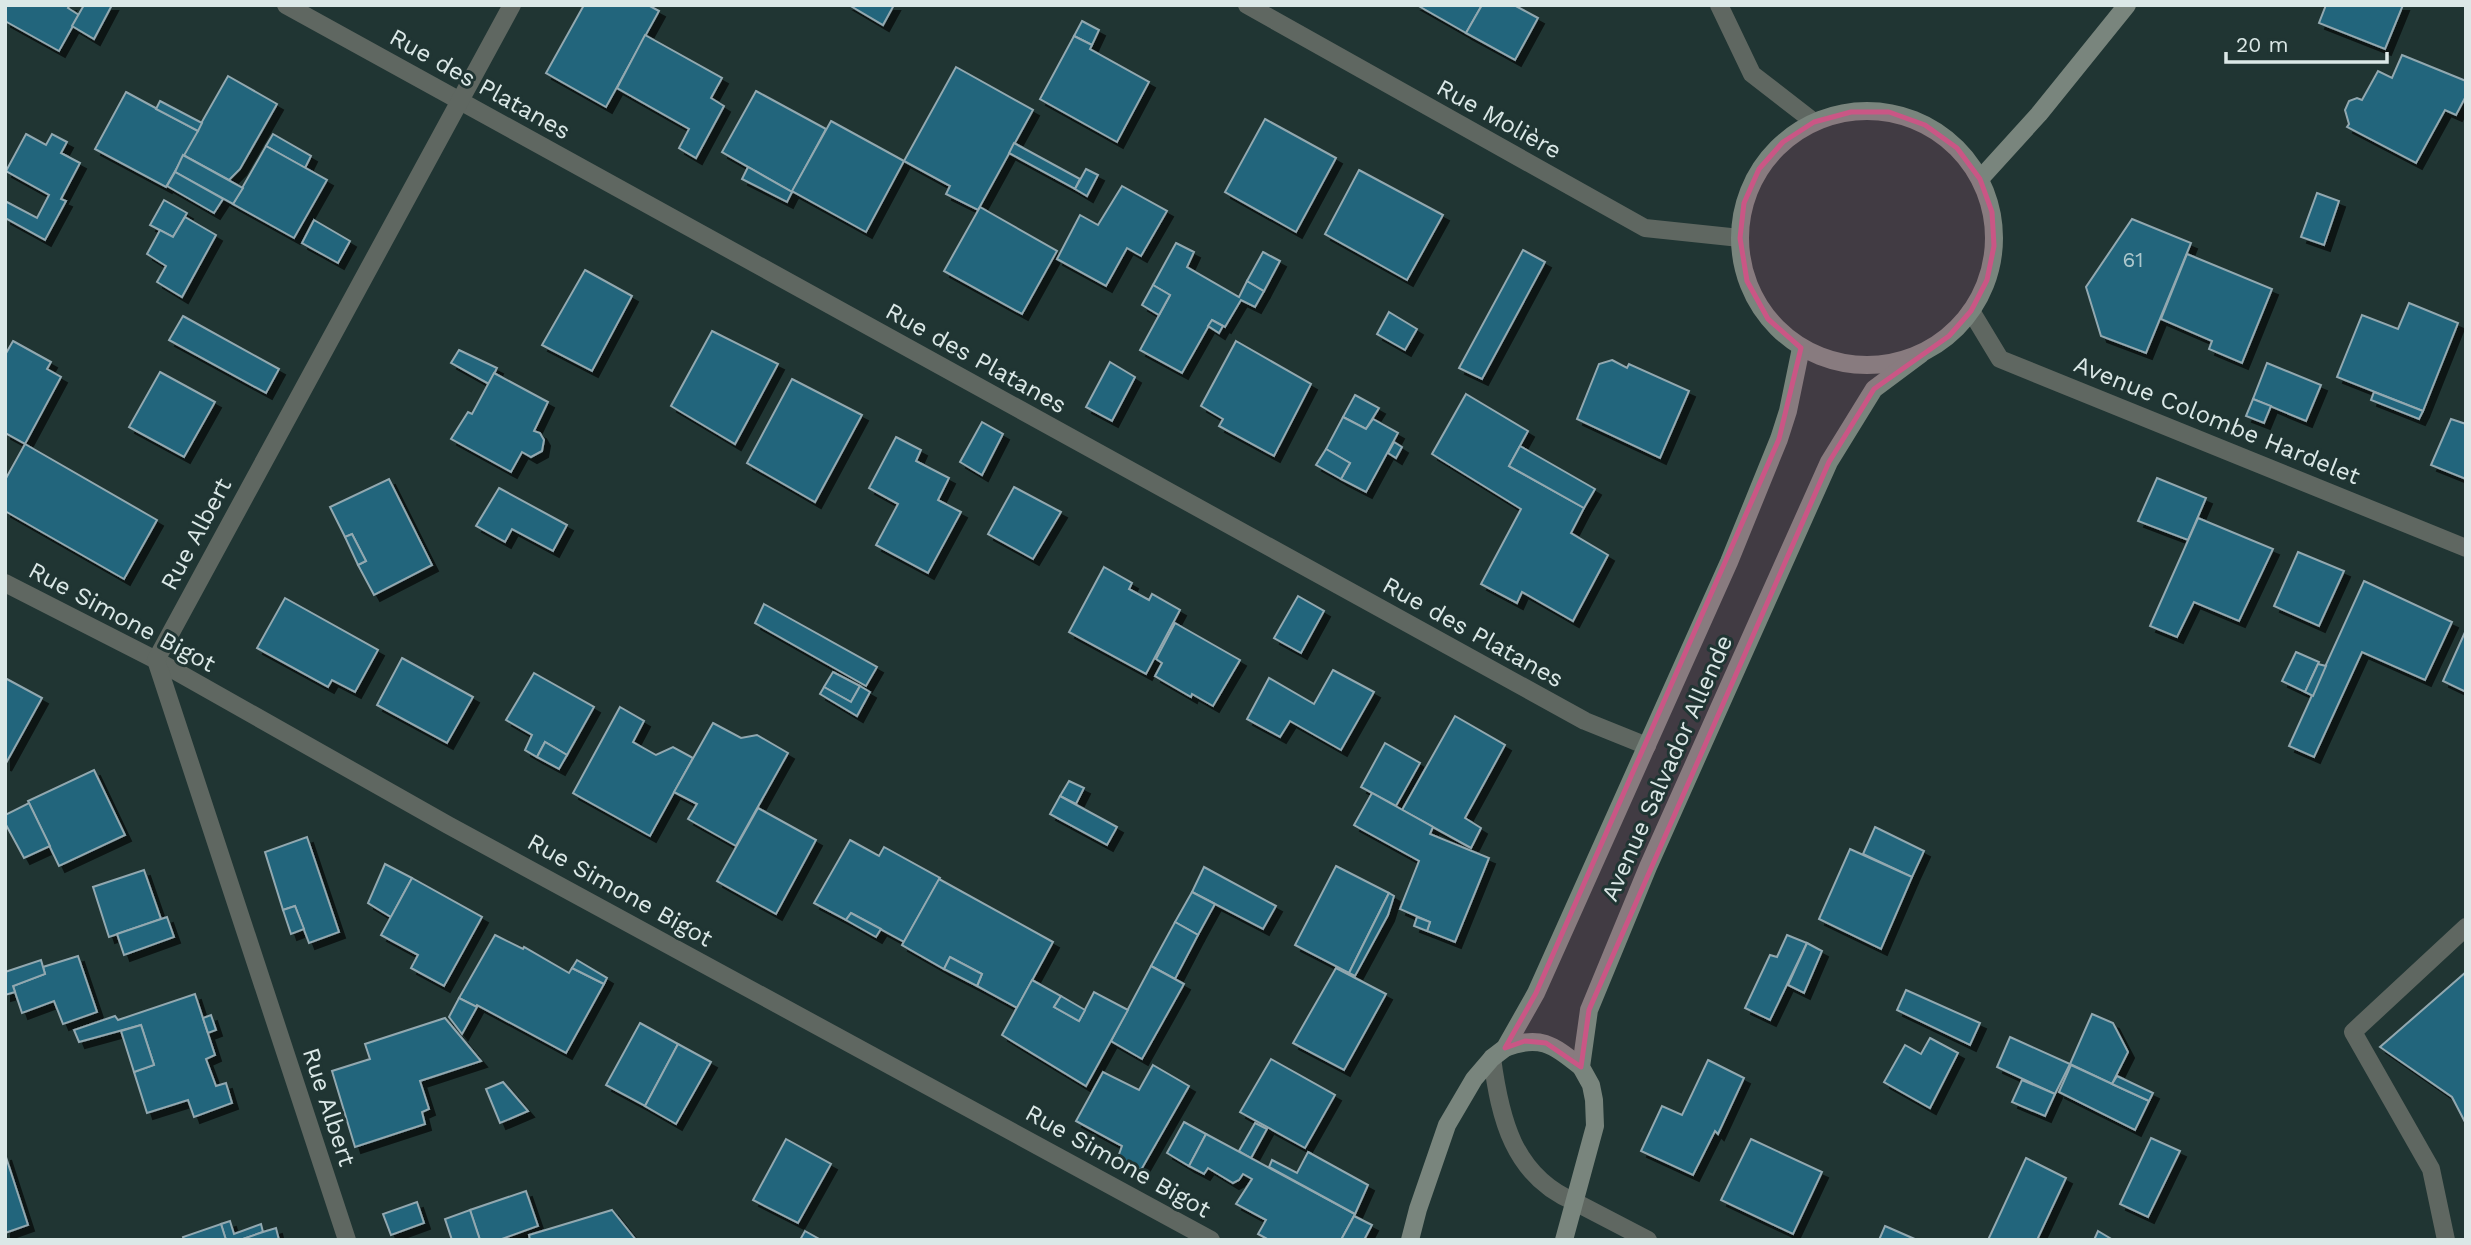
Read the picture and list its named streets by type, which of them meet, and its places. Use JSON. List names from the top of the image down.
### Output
{
  "streets": {
    "main road": ["Avenue Salvador Allende"],
    "street": [
      "Rue des Platanes",
      "Rue Molière",
      "Avenue Colombe Hardelet",
      "Rue Albert",
      "Rue Simone Bigot"
    ]
  },
  "crossings": [
    ["Rue des Platanes", "Rue Albert"],
    ["Rue des Platanes", "Avenue Salvador Allende"],
    ["Rue Albert", "Rue Simone Bigot"]
  ],
  "house_numbers": ["61"],
  "scale_bar": "20 m"
}
